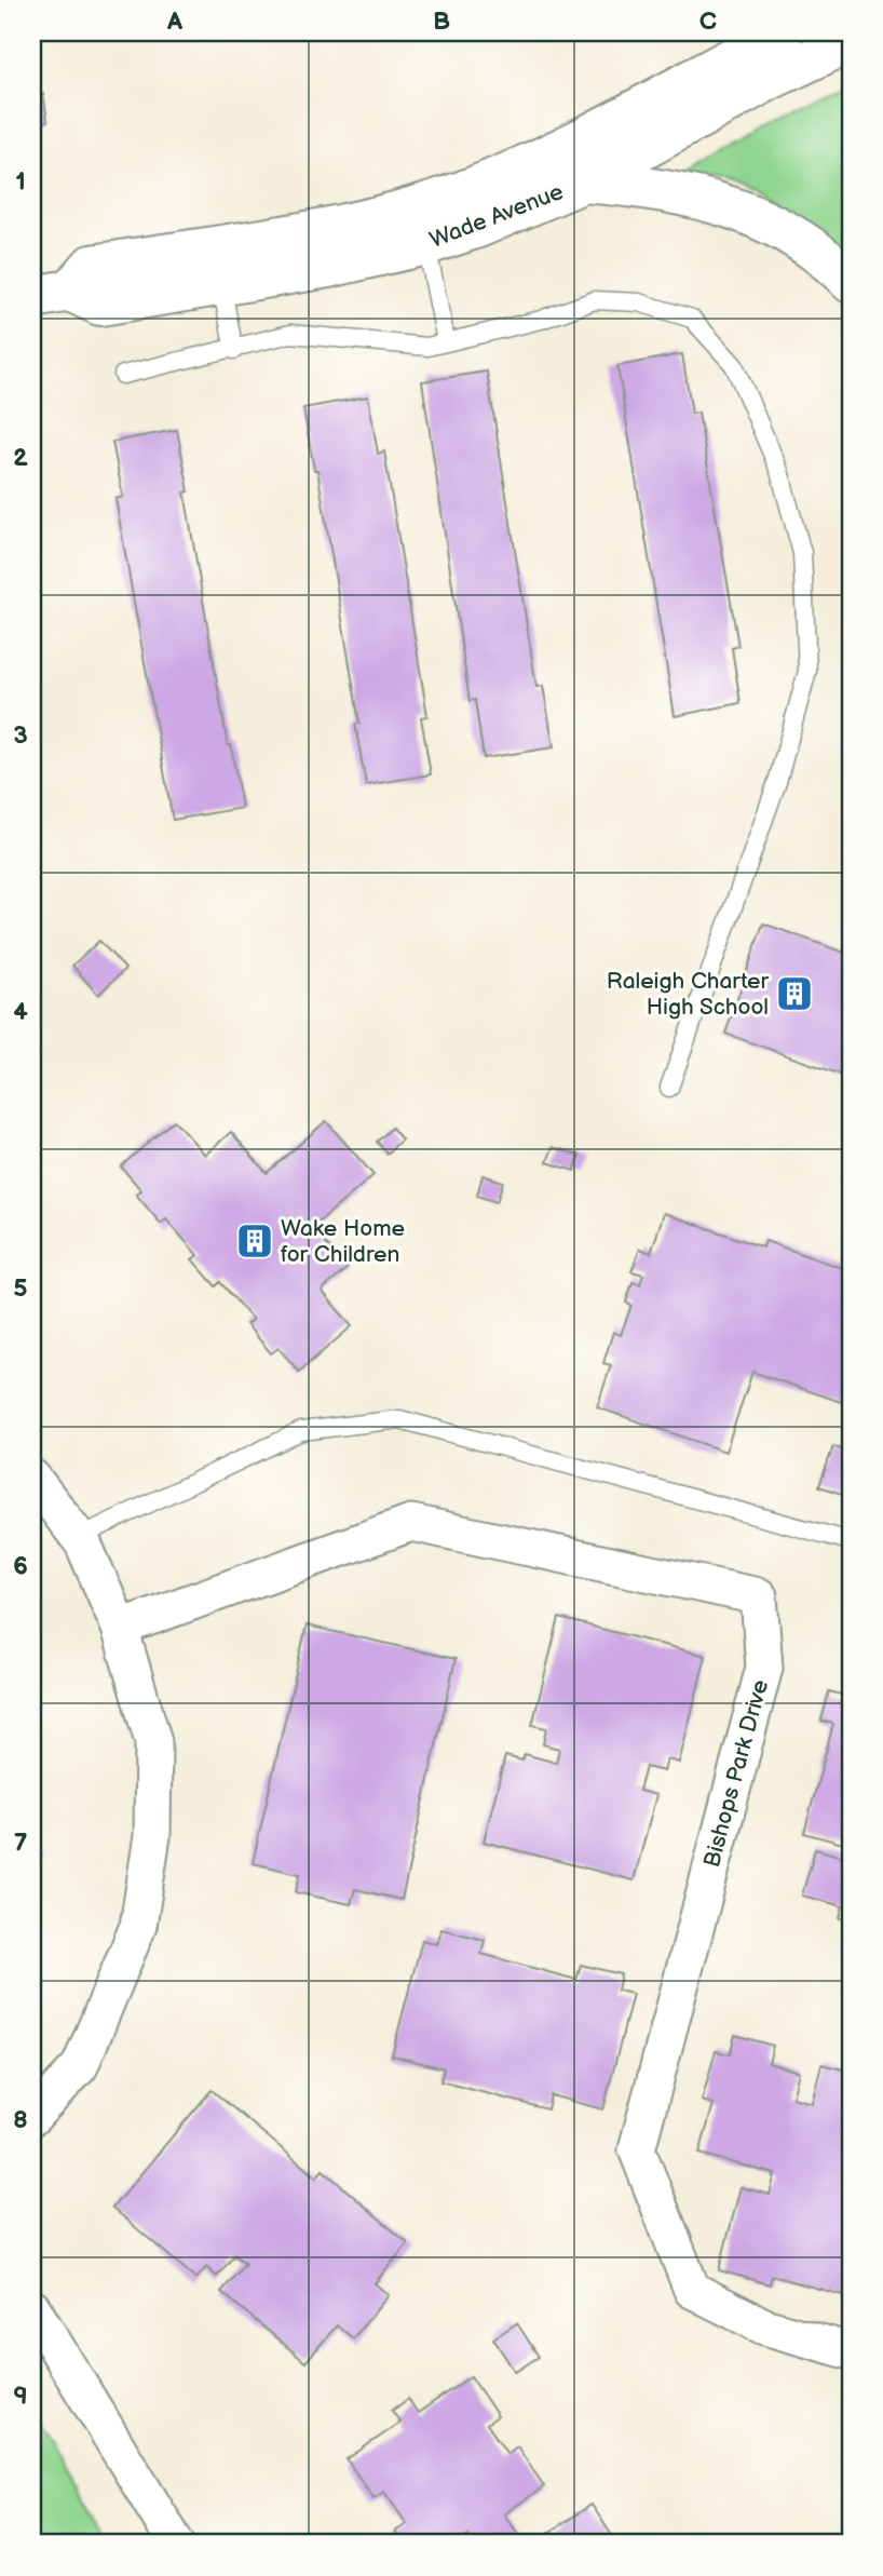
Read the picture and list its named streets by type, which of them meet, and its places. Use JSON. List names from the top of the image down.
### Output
{
  "streets": {
    "main road": ["Wade Avenue"],
    "street": ["Bishops Park Drive"]
  },
  "places": {
    "building": ["Raleigh Charter High School", "Wake Home for Children"]
  },
  "grid": {
    "columns": ["A", "B", "C"],
    "rows": [
      "1",
      "2",
      "3",
      "4",
      "5",
      "6",
      "7",
      "8",
      "9"
    ]
  }
}
